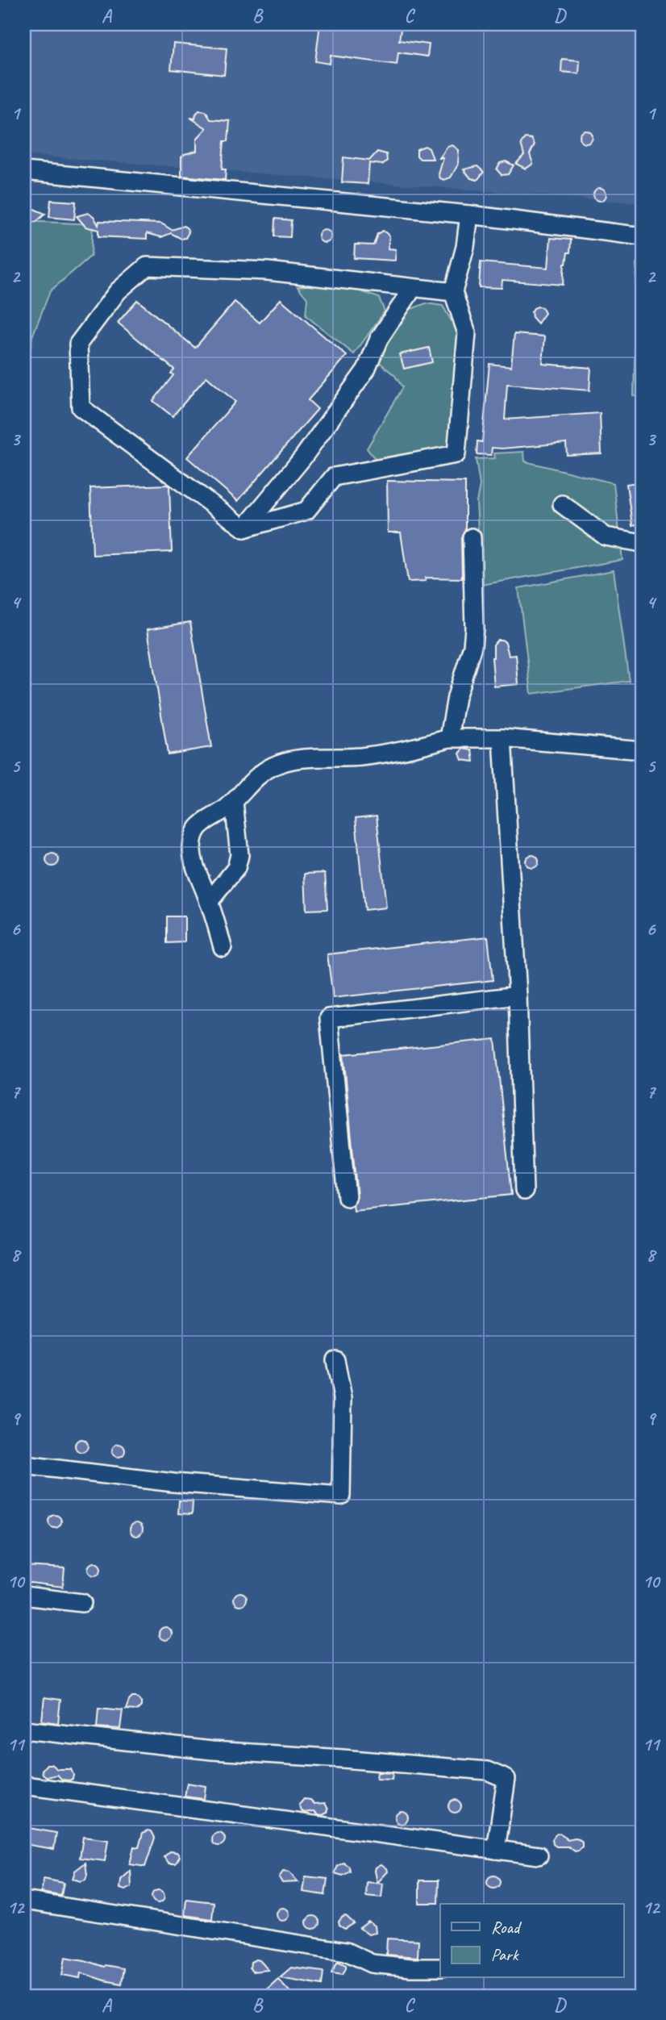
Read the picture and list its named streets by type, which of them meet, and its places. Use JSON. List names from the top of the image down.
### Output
{
  "legend": ["Road", "Park"],
  "grid": {
    "columns": [
      "A",
      "B",
      "C",
      "D"
    ],
    "rows": [
      "1",
      "2",
      "3",
      "4",
      "5",
      "6",
      "7",
      "8",
      "9",
      "10",
      "11",
      "12"
    ]
  }
}
